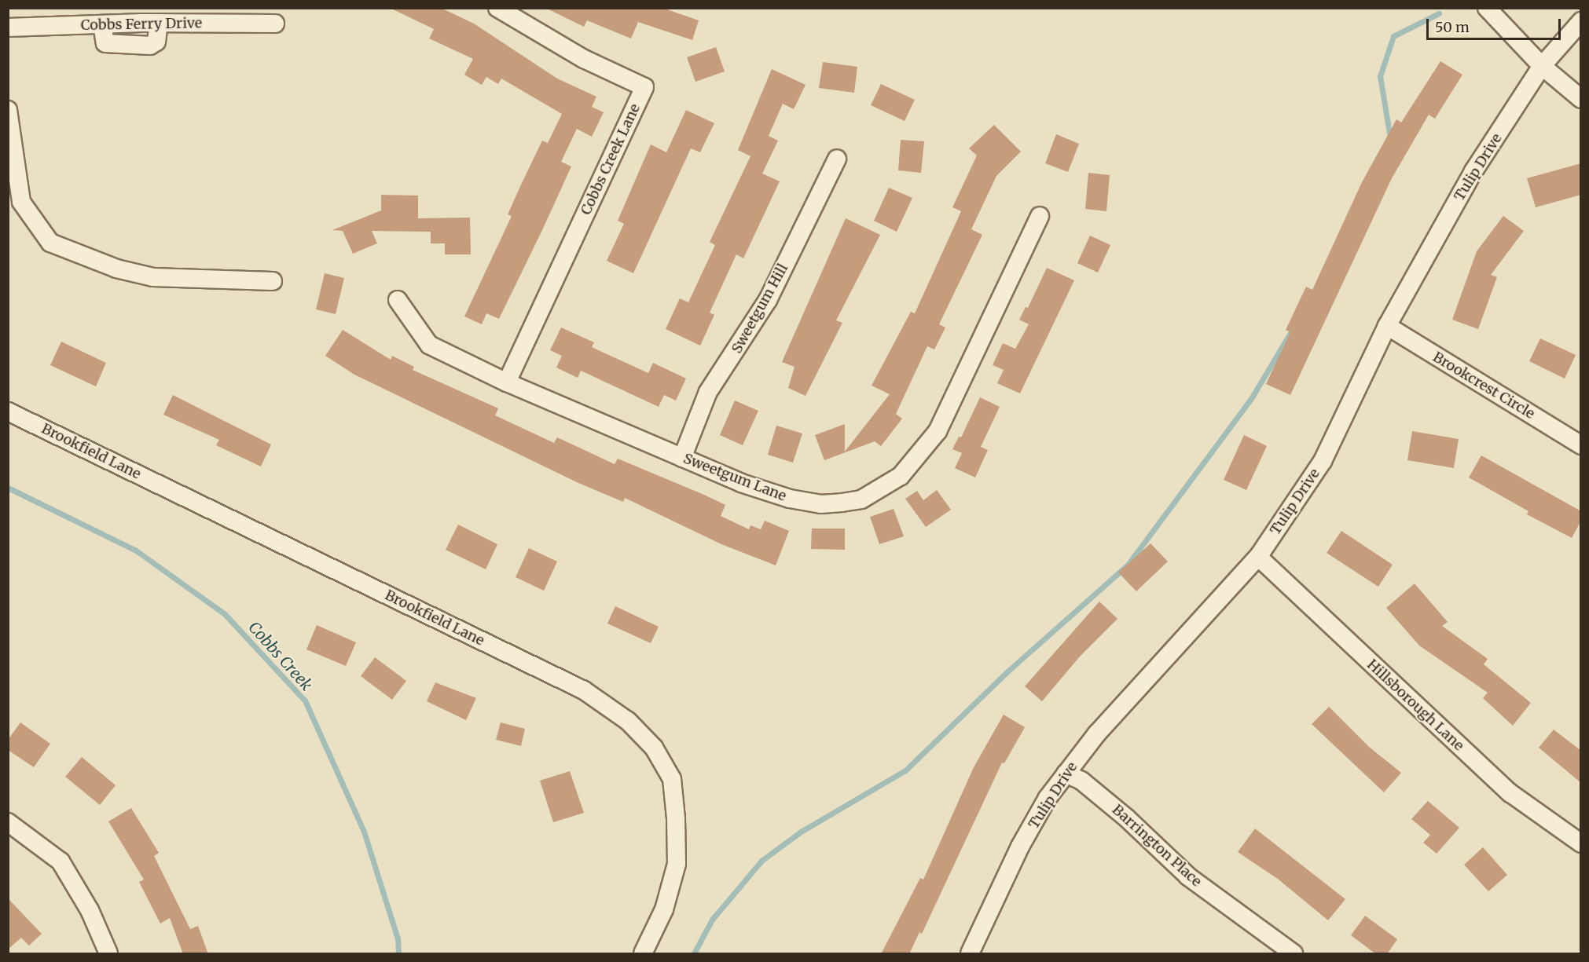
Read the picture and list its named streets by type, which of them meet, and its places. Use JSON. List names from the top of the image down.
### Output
{
  "streets": {
    "street": [
      "Cobbs Ferry Drive",
      "Cobbs Creek Lane",
      "Tulip Drive",
      "Sweetgum Hill",
      "Brookcrest Circle",
      "Brookfield Lane",
      "Sweetgum Lane",
      "Hillsborough Lane",
      "Barrington Place"
    ]
  },
  "crossings": [
    ["Cobbs Creek Lane", "Sweetgum Lane"],
    ["Tulip Drive", "Brookcrest Circle"],
    ["Tulip Drive", "Hillsborough Lane"],
    ["Tulip Drive", "Barrington Place"],
    ["Sweetgum Hill", "Sweetgum Lane"]
  ],
  "water": ["Cobbs Creek"],
  "scale_bar": "50 m"
}
